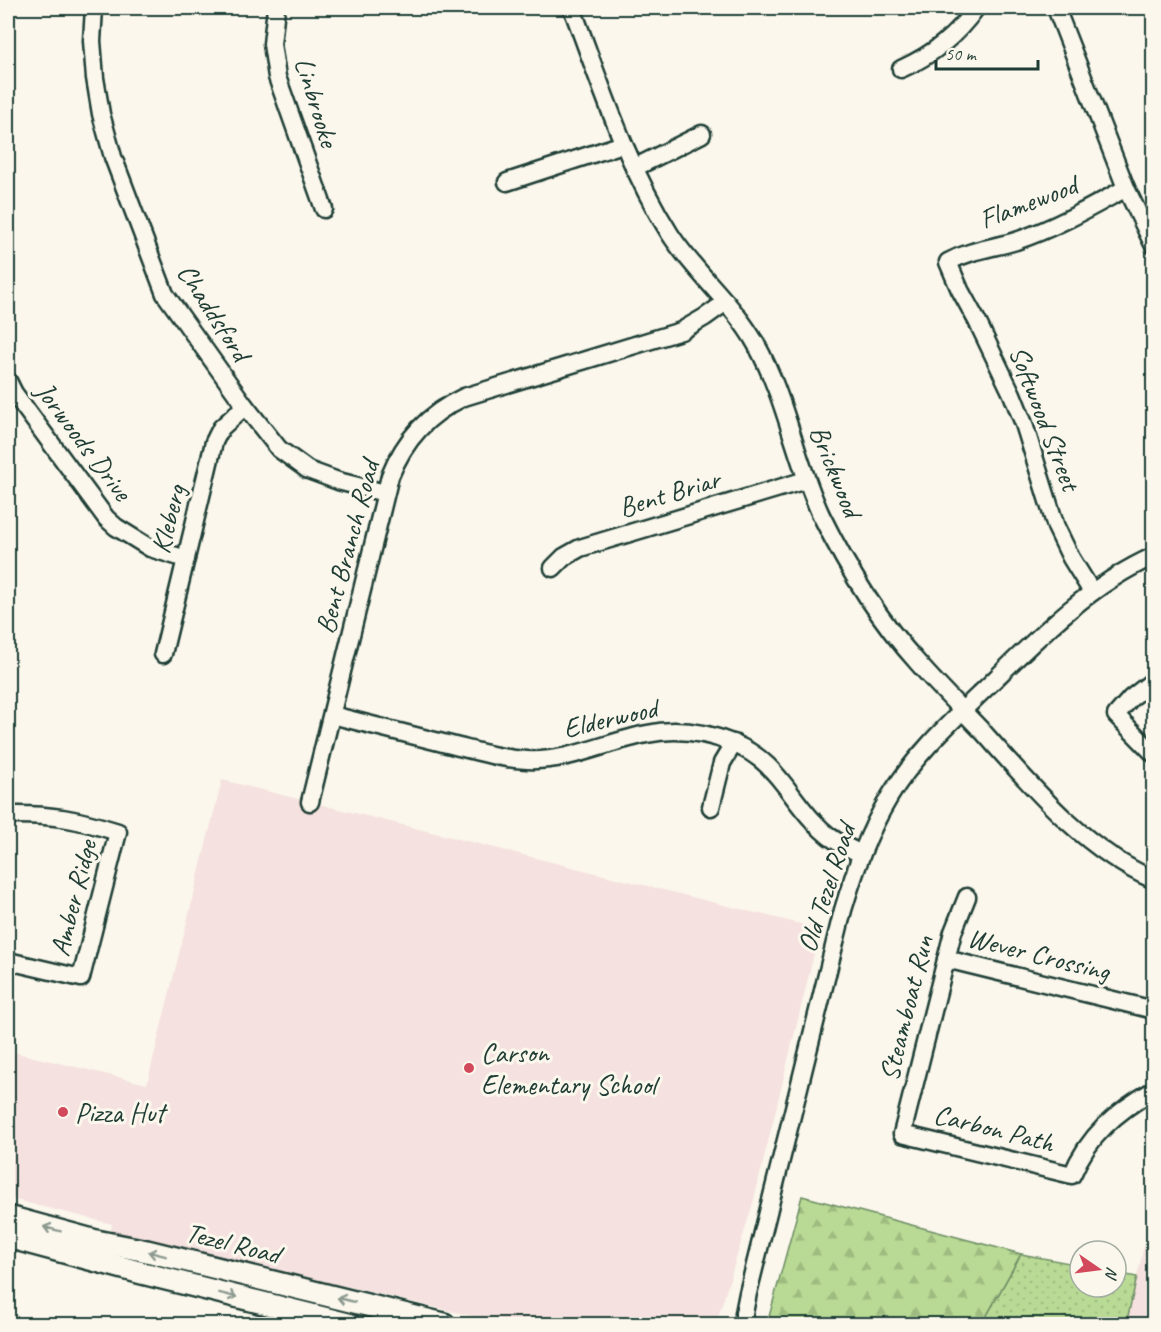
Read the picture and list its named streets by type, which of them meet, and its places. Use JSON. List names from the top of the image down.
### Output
{
  "streets": {
    "main road": ["Tezel Road"],
    "street": [
      "Linbrooke",
      "Flamewood",
      "Chaddsford",
      "Softwood Street",
      "Jorwoods Drive",
      "Brickwood",
      "Bent Briar",
      "Kleberg",
      "Bent Branch Road",
      "Elderwood",
      "Old Tezel Road",
      "Amber Ridge",
      "Wever Crossing",
      "Steamboat Run",
      "Carbon Path"
    ]
  },
  "crossings": [
    ["Flamewood", "Softwood Street"],
    ["Chaddsford", "Kleberg"],
    ["Chaddsford", "Bent Branch Road"],
    ["Softwood Street", "Old Tezel Road"],
    ["Jorwoods Drive", "Kleberg"],
    ["Brickwood", "Bent Briar"],
    ["Brickwood", "Bent Branch Road"],
    ["Brickwood", "Old Tezel Road"],
    ["Bent Branch Road", "Elderwood"],
    ["Elderwood", "Old Tezel Road"],
    ["Wever Crossing", "Steamboat Run"],
    ["Steamboat Run", "Carbon Path"]
  ],
  "places": ["Carson Elementary School", "Pizza Hut"],
  "scale_bar": "50 m",
  "north": "right"
}
